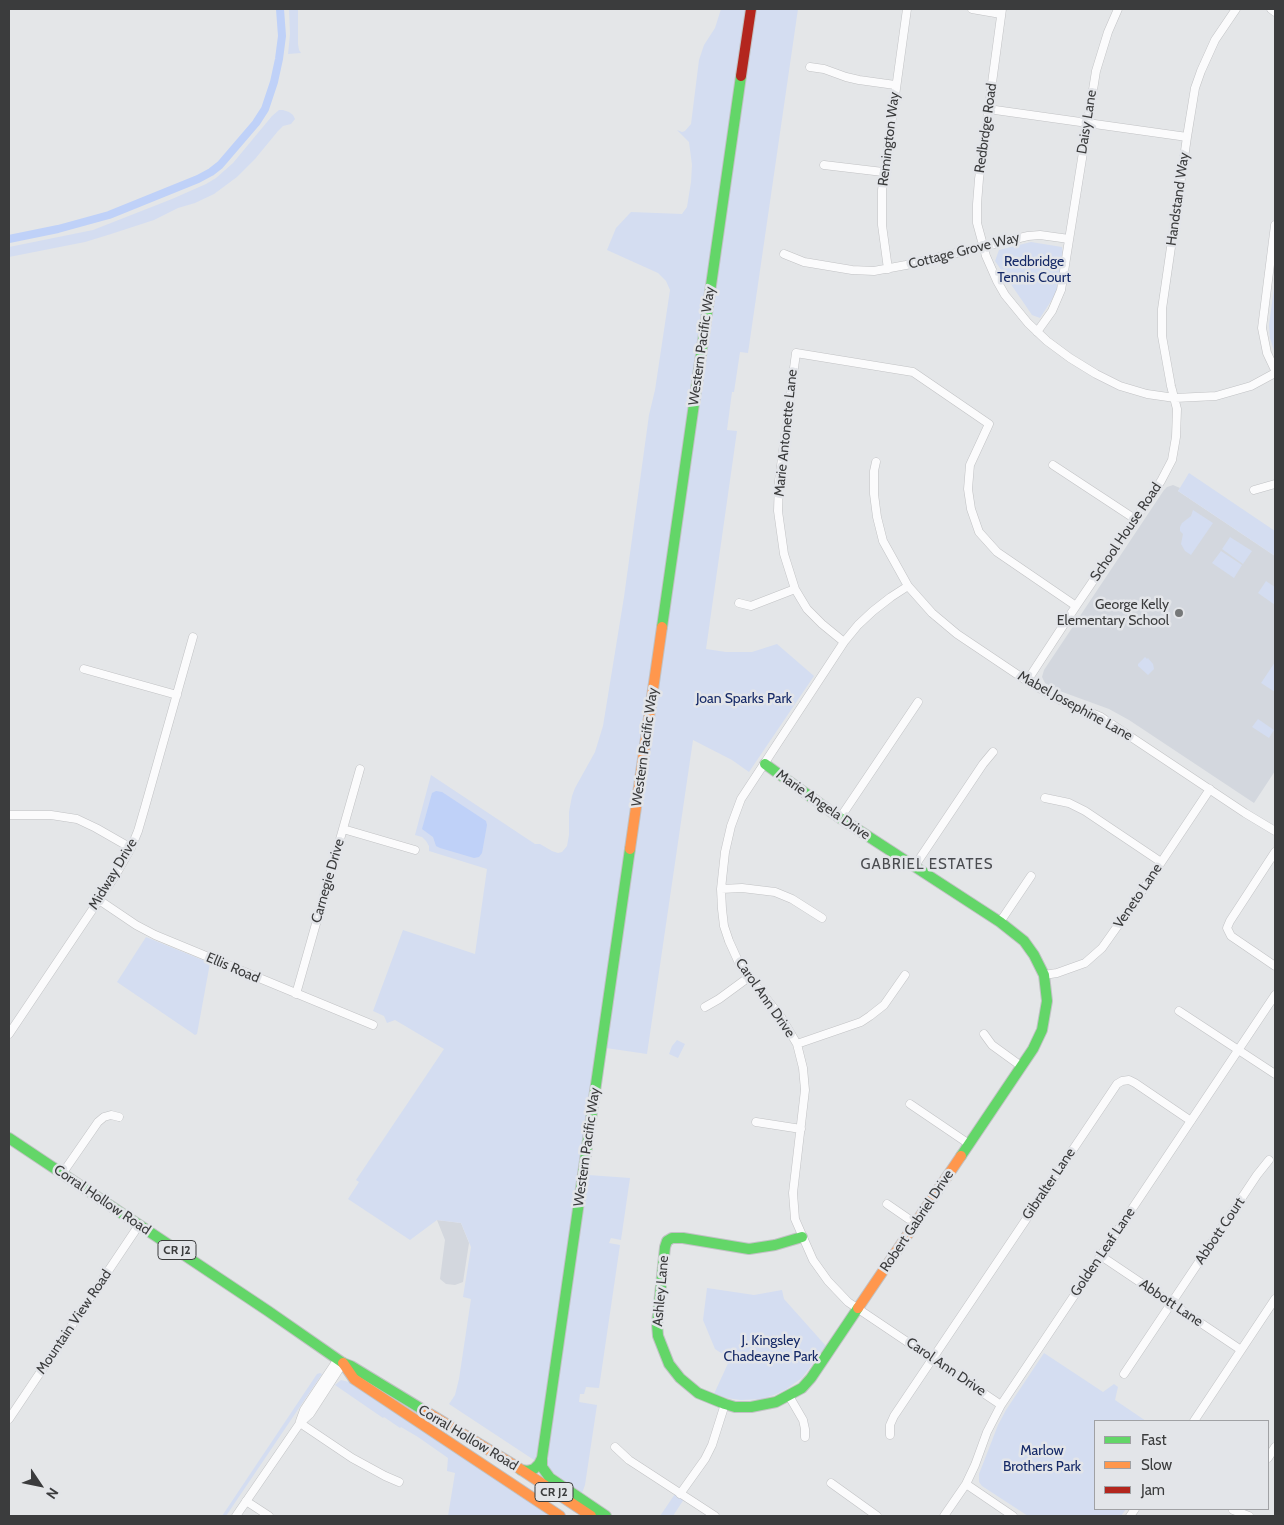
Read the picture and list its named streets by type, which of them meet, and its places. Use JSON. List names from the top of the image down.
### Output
{
  "streets": {
    "street": [
      "Daisy Lane",
      "Redbrdge Road",
      "Remington Way",
      "Handstand Way",
      "Cottage Grove Way",
      "Western Pacific Way",
      "Marie Antonette Lane",
      "School House Road",
      "Mabel Josephine Lane",
      "Marie Angela Drive",
      "Midway Drive",
      "Carnegie Drive",
      "Veneto Lane",
      "Ellis Road",
      "Carol Ann Drive",
      "Gibralter Lane",
      "Corral Hollow Road",
      "Robert Gabriel Drive",
      "Abbott Court",
      "CR J2",
      "Golden Leaf Lane",
      "Ashley Lane",
      "Abbott Lane",
      "Mountain View Road"
    ]
  },
  "crossings": [
    ["Daisy Lane", "Redbrdge Road"],
    ["Daisy Lane", "Cottage Grove Way"],
    ["Redbrdge Road", "Handstand Way"],
    ["Redbrdge Road", "Cottage Grove Way"],
    ["Redbrdge Road", "School House Road"],
    ["Remington Way", "Cottage Grove Way"],
    ["Handstand Way", "School House Road"],
    ["Marie Antonette Lane", "School House Road"],
    ["Marie Antonette Lane", "Carol Ann Drive"],
    ["School House Road", "Mabel Josephine Lane"],
    ["Mabel Josephine Lane", "Veneto Lane"],
    ["Mabel Josephine Lane", "Carol Ann Drive"],
    ["Marie Angela Drive", "Veneto Lane"],
    ["Marie Angela Drive", "Carol Ann Drive"],
    ["Marie Angela Drive", "Robert Gabriel Drive"],
    ["Midway Drive", "Ellis Road"],
    ["Carnegie Drive", "Ellis Road"],
    ["Veneto Lane", "Robert Gabriel Drive"],
    ["Carol Ann Drive", "Gibralter Lane"],
    ["Carol Ann Drive", "Robert Gabriel Drive"],
    ["Carol Ann Drive", "Golden Leaf Lane"],
    ["Carol Ann Drive", "Ashley Lane"],
    ["Gibralter Lane", "Golden Leaf Lane"],
    ["Corral Hollow Road", "Mountain View Road"],
    ["Robert Gabriel Drive", "Ashley Lane"],
    ["Abbott Court", "Abbott Lane"],
    ["Golden Leaf Lane", "Abbott Lane"]
  ],
  "districts": ["GABRIEL ESTATES"],
  "parks": [
    "Redbridge Tennis Court",
    "Joan Sparks Park",
    "J. Kingsley Chadeayne Park",
    "Marlow Brothers Park"
  ],
  "places": ["George Kelly Elementary School"],
  "legend": ["Fast", "Slow", "Jam"],
  "north": "bottom right"
}
